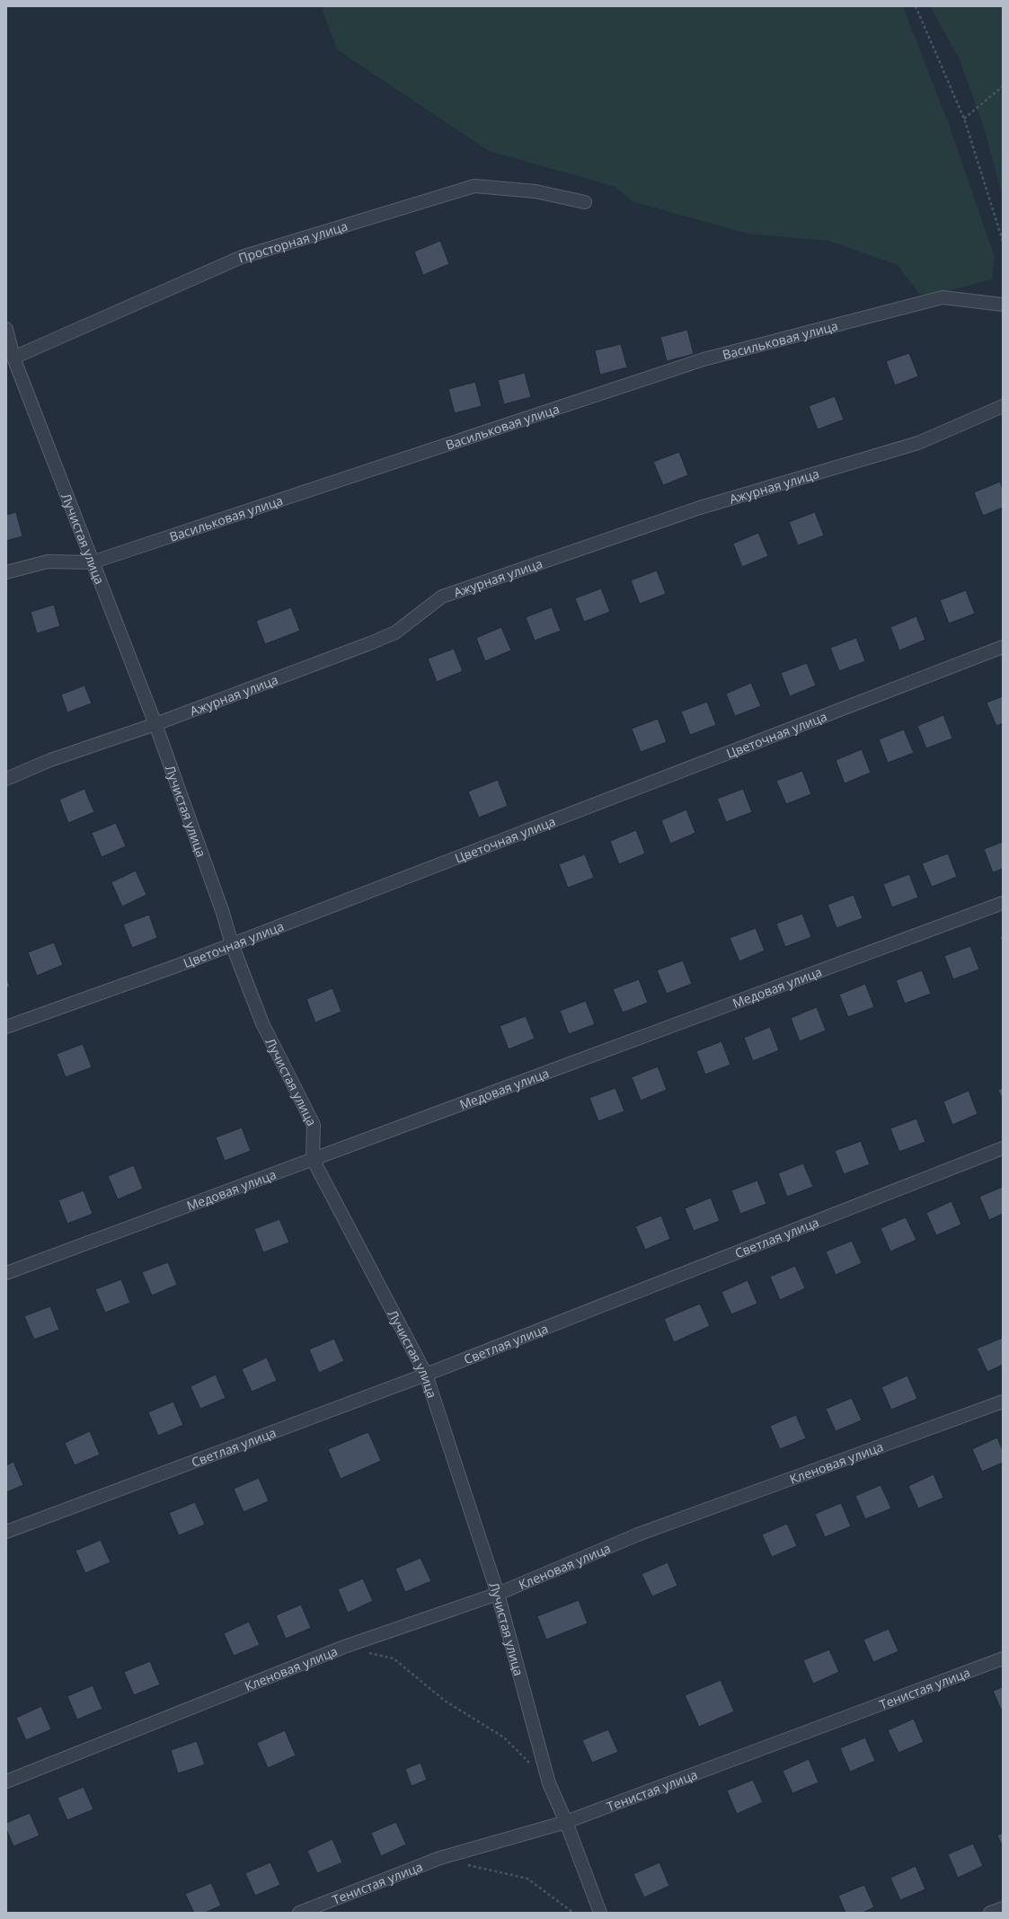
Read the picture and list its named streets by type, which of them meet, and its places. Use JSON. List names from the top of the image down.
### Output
{
  "streets": {
    "street": [
      "Просторная улица",
      "Васильковая улица",
      "Ажурная улица",
      "Лучистая улица",
      "Цветочная улица",
      "Медовая улица",
      "Светлая улица",
      "Кленовая улица",
      "Тенистая улица"
    ]
  },
  "crossings": [
    ["Просторная улица", "Лучистая улица"],
    ["Васильковая улица", "Лучистая улица"],
    ["Ажурная улица", "Лучистая улица"],
    ["Лучистая улица", "Цветочная улица"],
    ["Лучистая улица", "Медовая улица"],
    ["Лучистая улица", "Светлая улица"],
    ["Лучистая улица", "Кленовая улица"],
    ["Лучистая улица", "Тенистая улица"]
  ]
}
